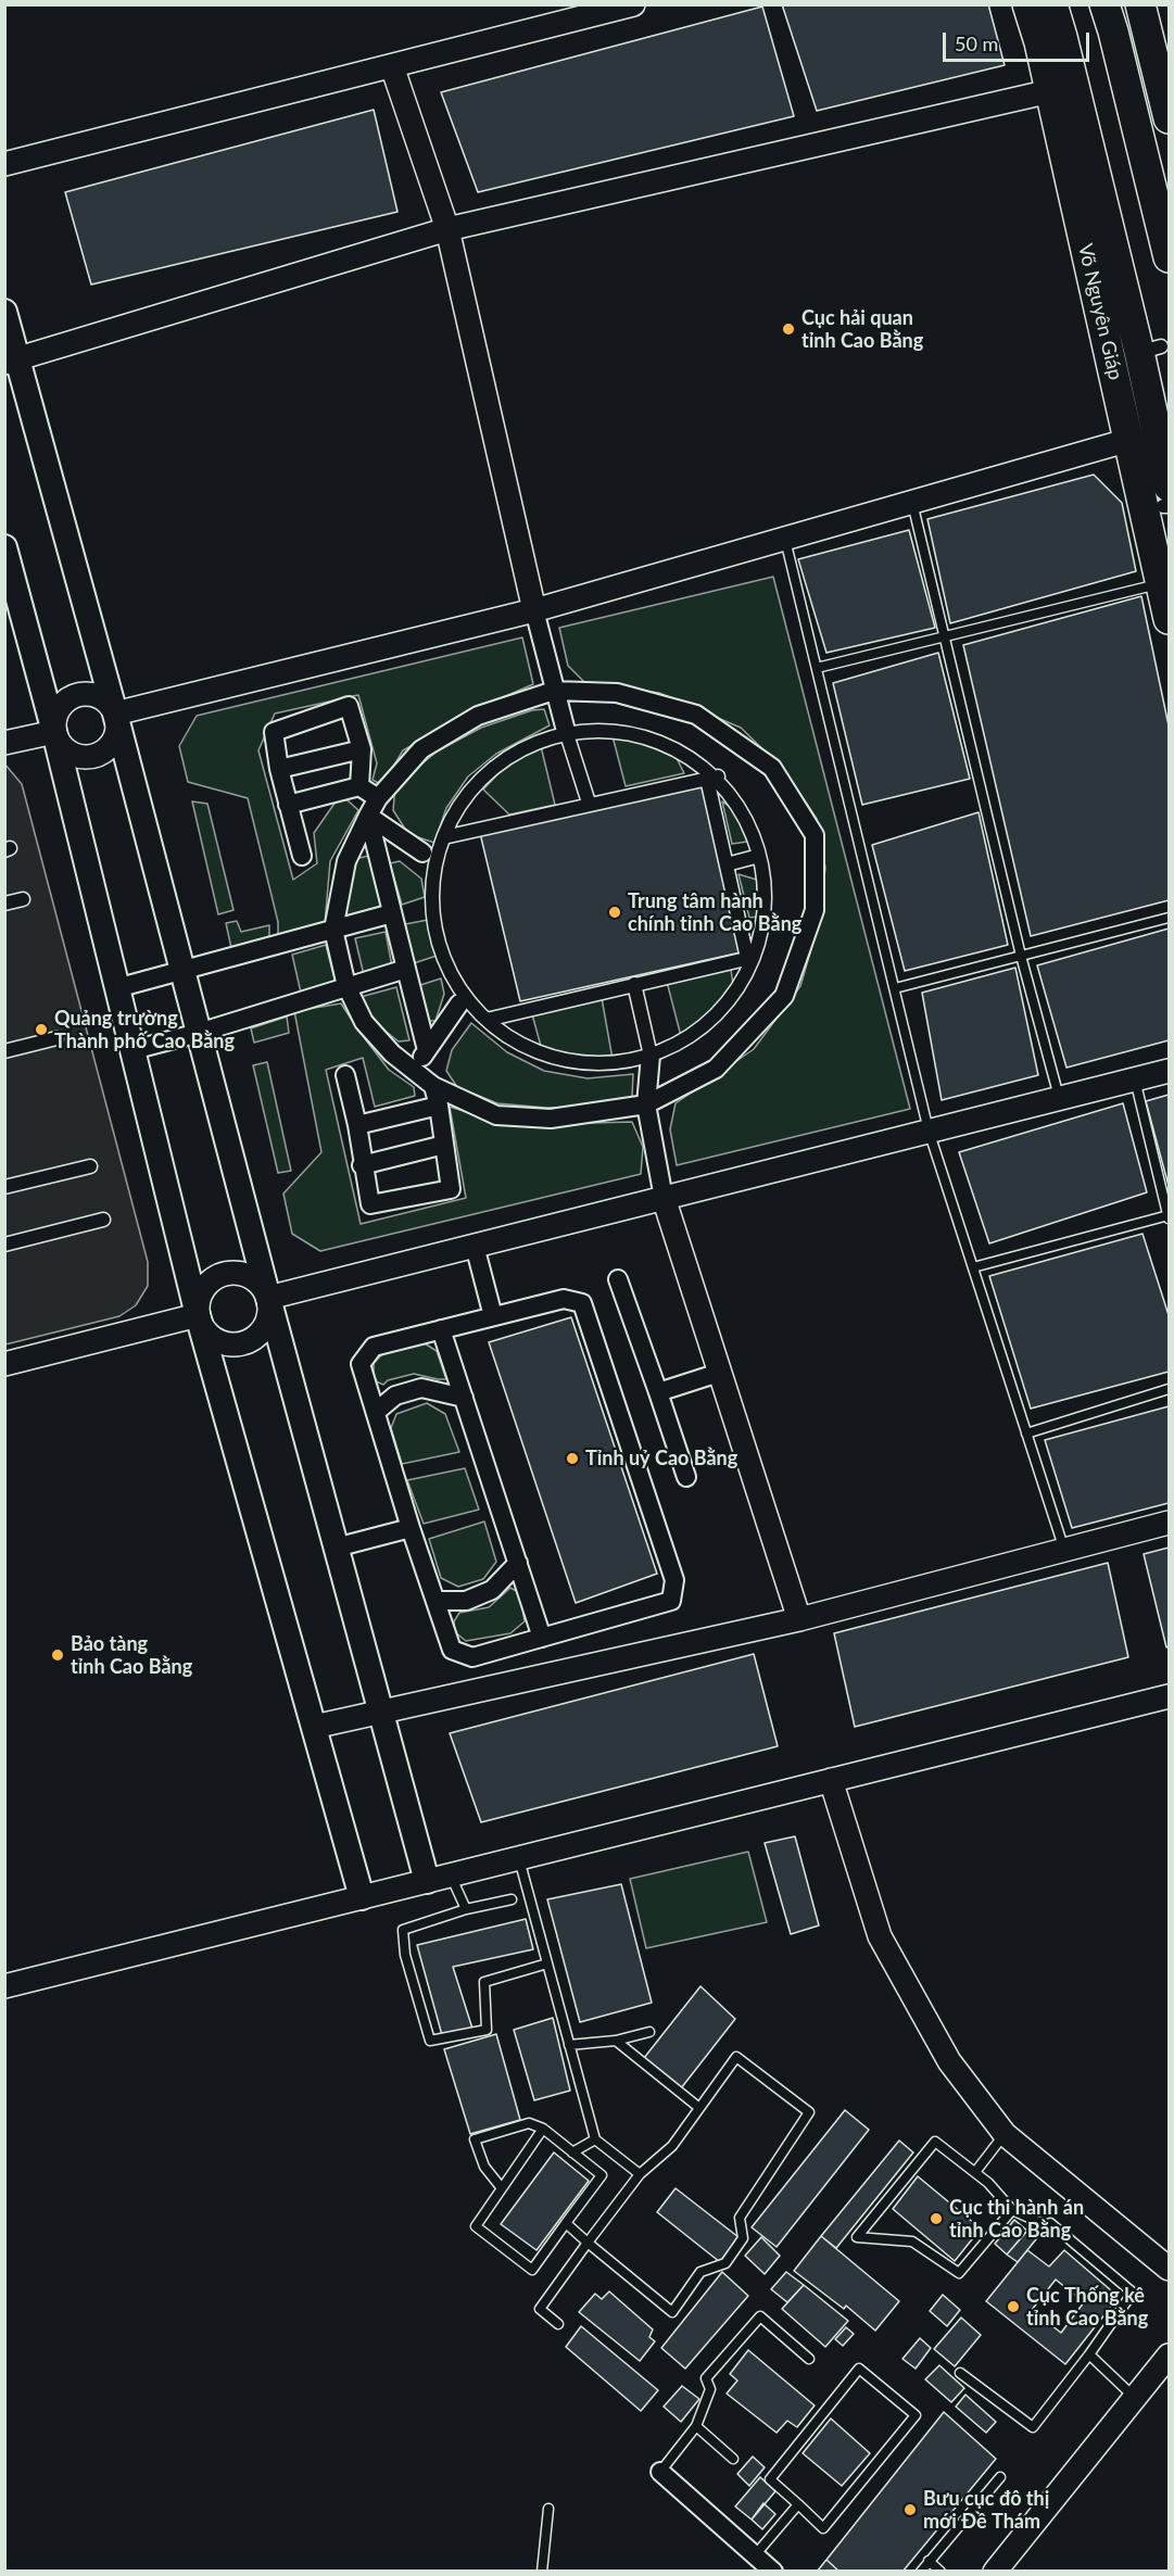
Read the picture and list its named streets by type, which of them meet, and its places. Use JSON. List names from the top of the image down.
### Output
{
  "streets": {
    "highway": ["Võ Nguyên Giáp"]
  },
  "places": [
    "Cục hải quan tỉnh Cao Bằng",
    "Trung tâm hành chính tỉnh Cao Bằng",
    "Quảng trường Thành phố Cao Bằng",
    "Tỉnh uỷ Cao Bằng",
    "Bảo tàng tỉnh Cao Bằng",
    "Cục thi hành án tỉnh Cao Bằng",
    "Cục Thống kê tỉnh Cao Bằng",
    "Bưu cục đô thị mới Đề Thám"
  ],
  "scale_bar": "50 m"
}
